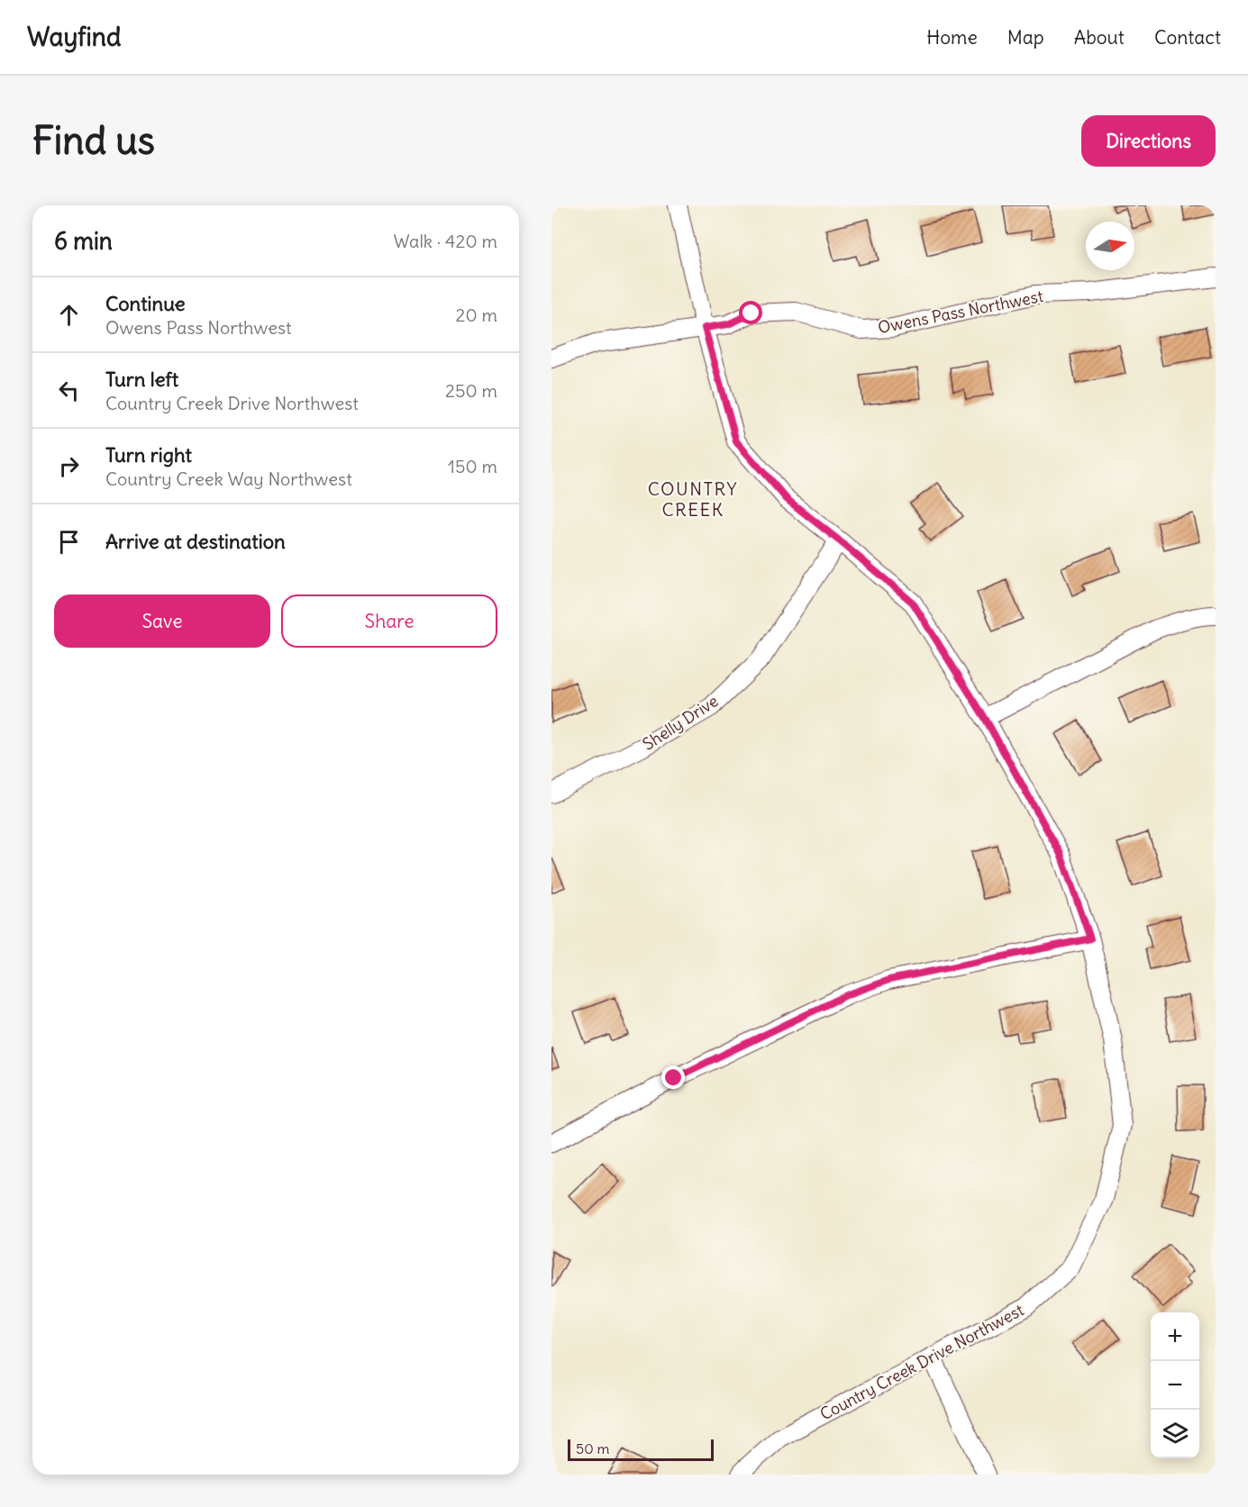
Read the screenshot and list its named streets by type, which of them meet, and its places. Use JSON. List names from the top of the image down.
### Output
{
  "streets": {
    "street": ["Owens Pass Northwest", "Shelly Drive", "Country Creek Drive Northwest"]
  },
  "crossings": [
    ["Owens Pass Northwest", "Country Creek Drive Northwest"],
    ["Shelly Drive", "Country Creek Drive Northwest"]
  ],
  "districts": ["COUNTRY CREEK"],
  "scale_bar": "50 m",
  "north": "right",
  "page": {
    "header": "Wayfind",
    "nav": [
      "Home",
      "Map",
      "About",
      "Contact"
    ],
    "buttons": [
      "Directions",
      ["Save", "Share"]
    ],
    "title": "Find us",
    "heading": ["6 min", "Walk · 420 m"],
    "list": [
      ["Continue", "Owens Pass Northwest", "20 m"],
      ["Turn left", "Country Creek Drive Northwest", "250 m"],
      ["Turn right", "Country Creek Way Northwest", "150 m"],
      "Arrive at destination"
    ],
    "map_buttons": ["+", "−"],
    "scale": "50 m"
  }
}
